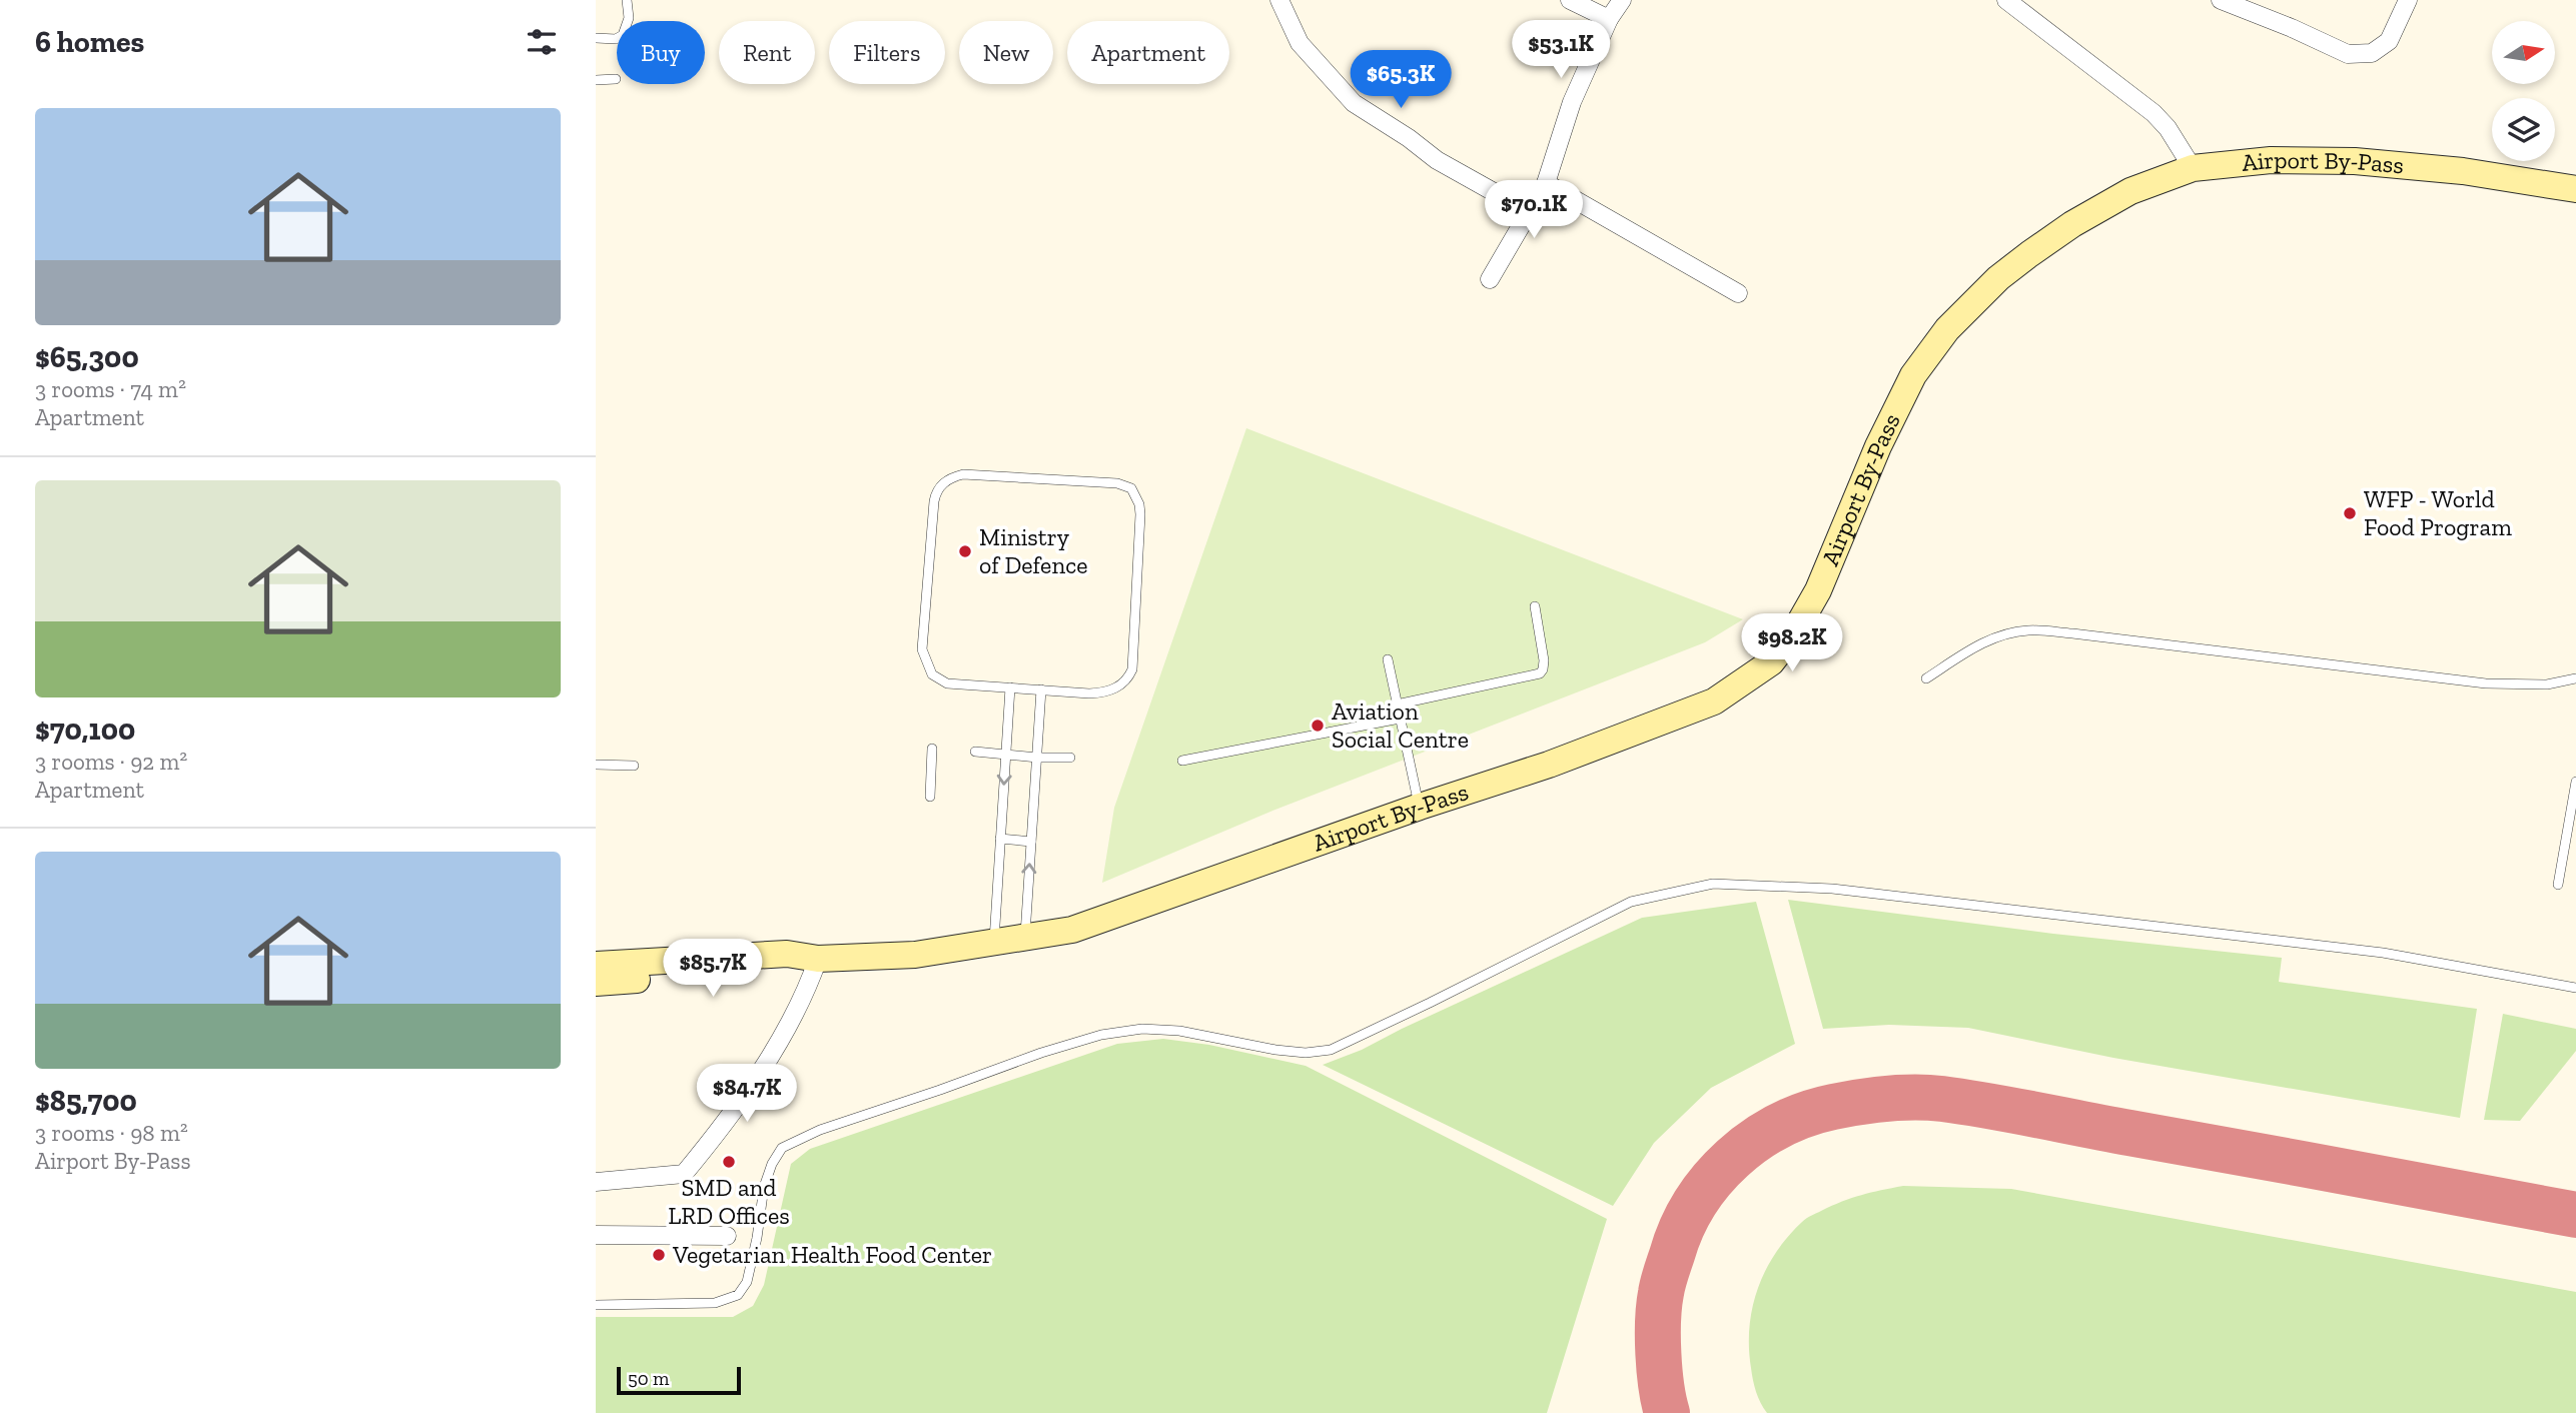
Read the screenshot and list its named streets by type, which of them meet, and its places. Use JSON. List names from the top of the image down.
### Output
{
  "streets": {
    "main road": ["Airport By-Pass"]
  },
  "places": [
    "WFP - World Food Program",
    "Ministry of Defence",
    "Aviation Social Centre",
    "SMD and LRD Offices",
    "Vegetarian Health Food Center"
  ],
  "scale_bar": "50 m",
  "north": "right",
  "page": {
    "heading": "6 homes",
    "price": [
      "$53.1K",
      "$65.3K",
      "$70.1K",
      "$98.2K",
      "$85.7K",
      "$84.7K"
    ],
    "chip": [
      "Buy",
      "Rent",
      "Filters",
      "New",
      "Apartment"
    ],
    "list": [
      {
        "name": "$65,300",
        "note": "3 rooms · 74 m² · Apartment"
      },
      {
        "name": "$70,100",
        "note": "3 rooms · 92 m² · Apartment"
      },
      {
        "name": "$85,700",
        "note": "3 rooms · 98 m² · Airport By-Pass"
      }
    ],
    "scale": "50 m"
  }
}
